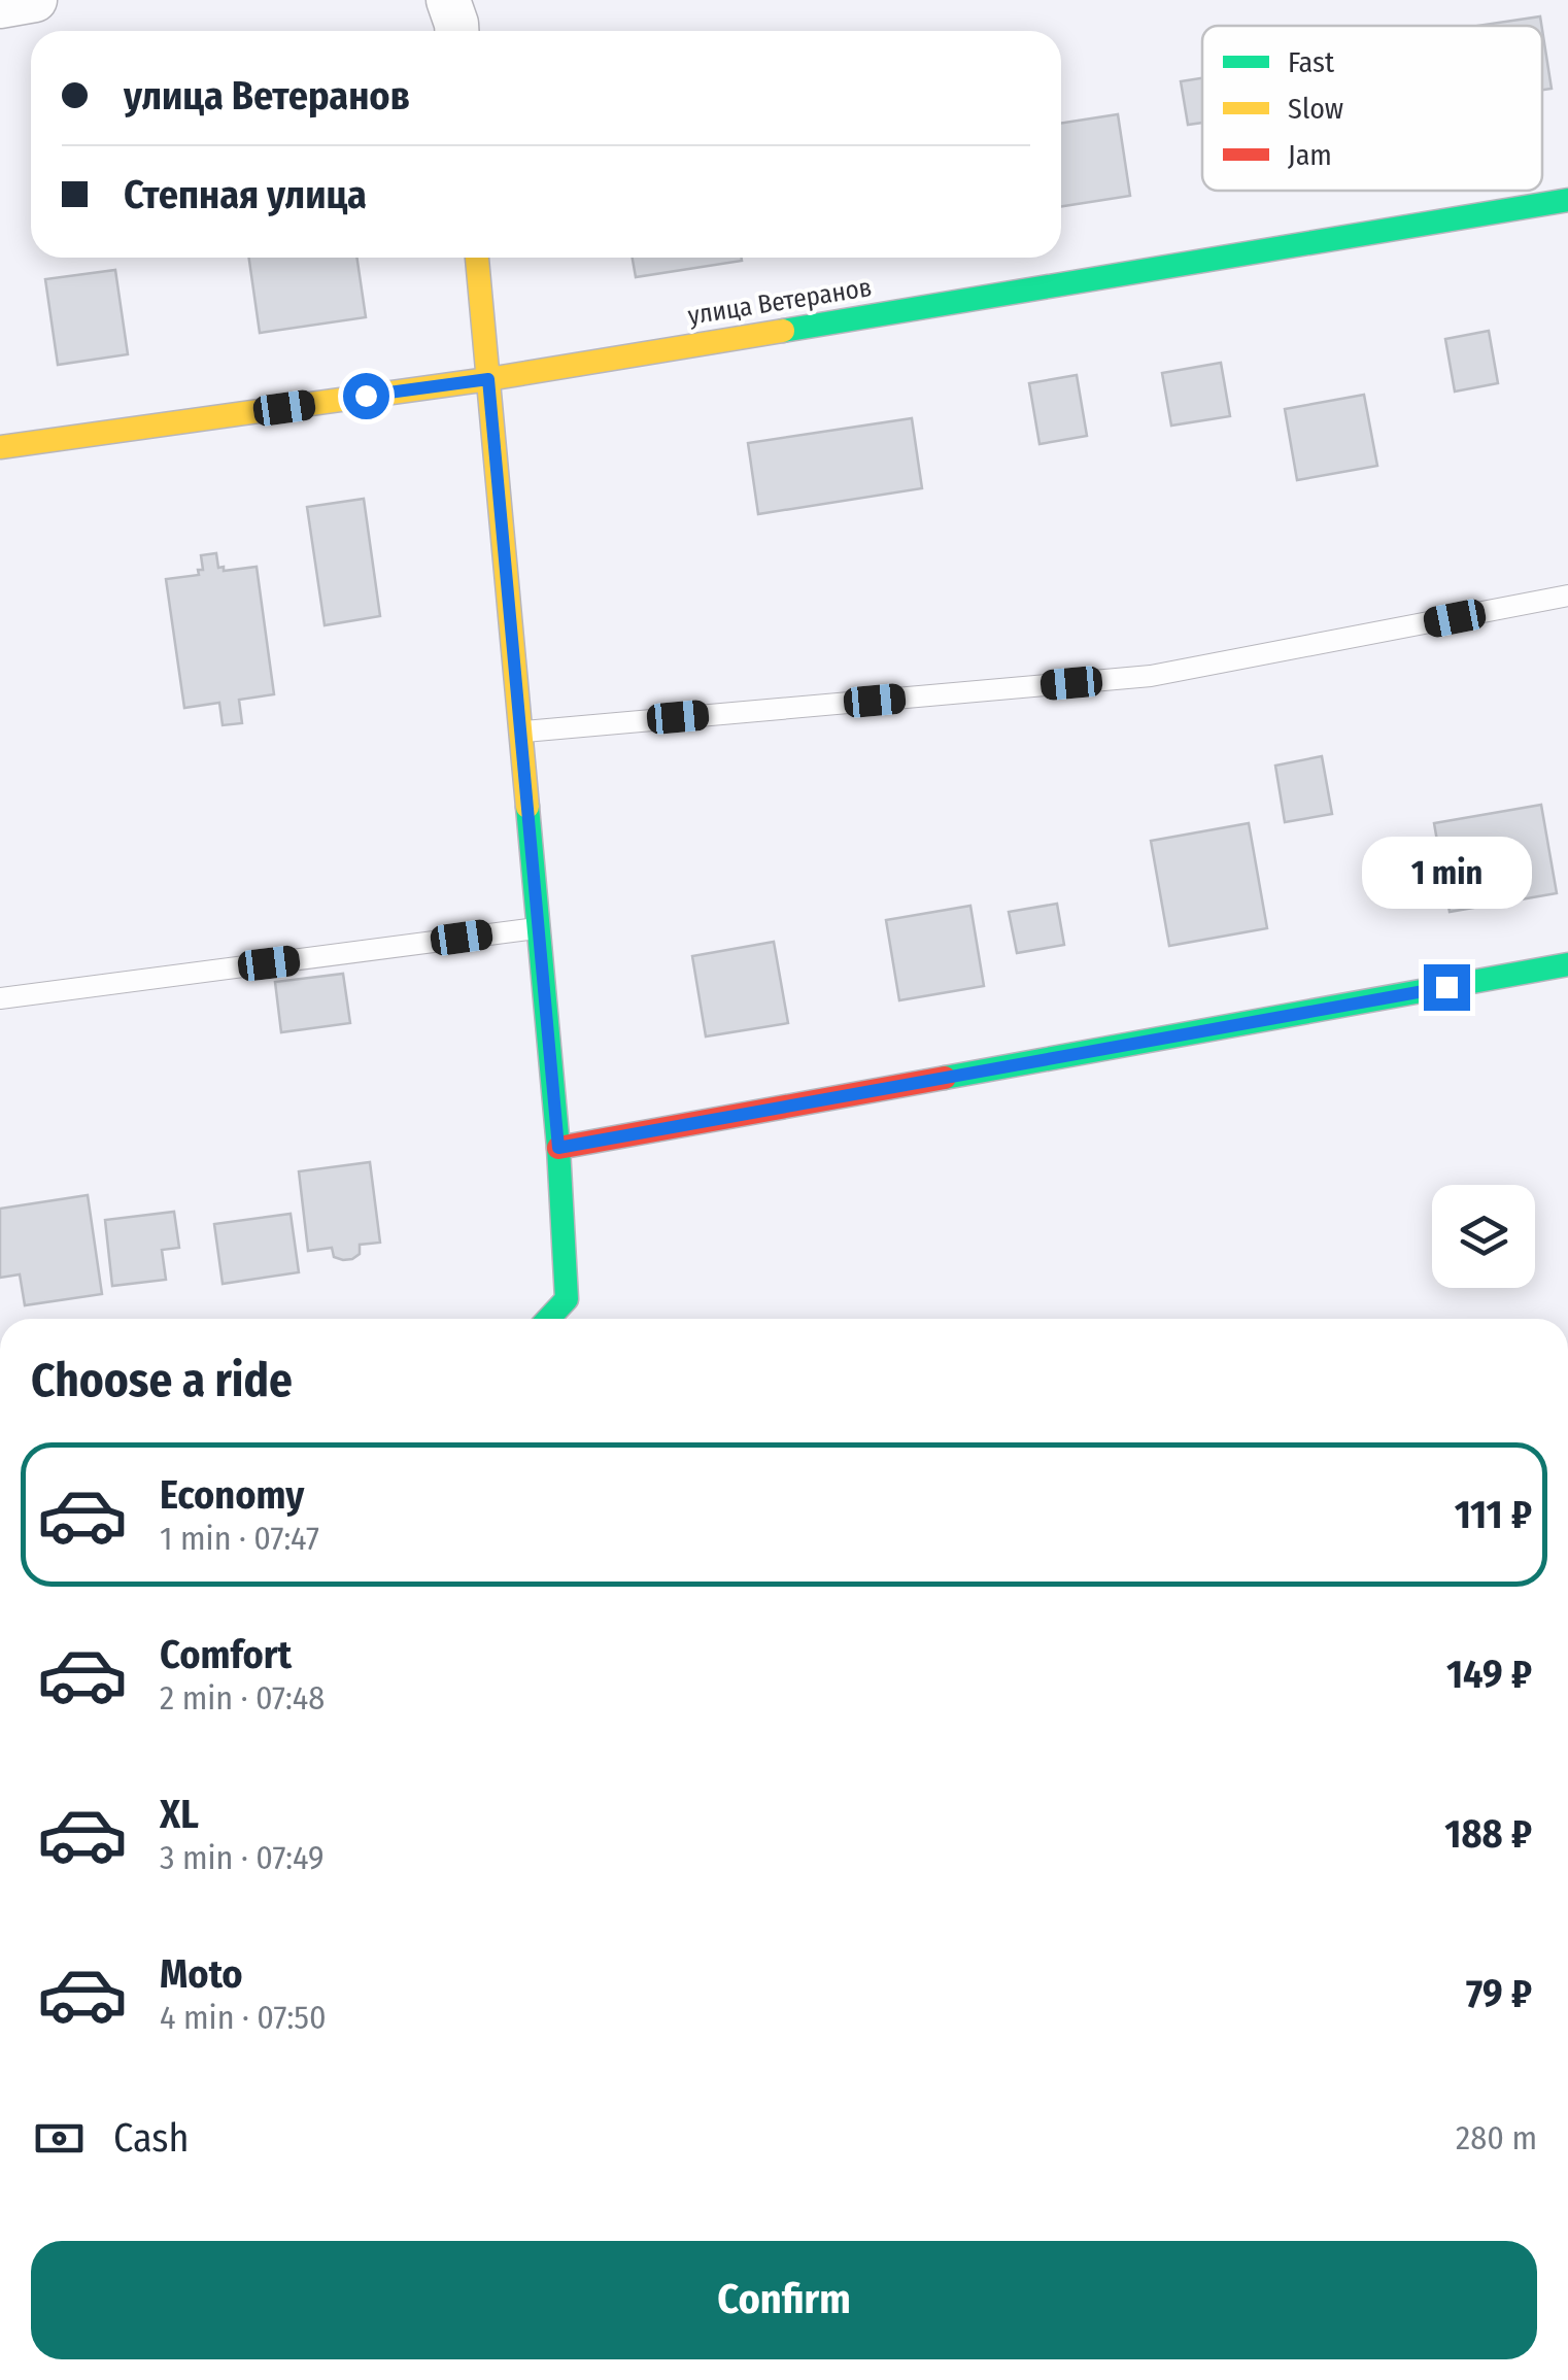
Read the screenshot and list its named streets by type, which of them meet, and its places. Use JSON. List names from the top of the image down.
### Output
{
  "streets": {
    "street": ["улица Ветеранов"]
  },
  "legend": ["Fast", "Slow", "Jam"],
  "page": {
    "banner": ["улица Ветеранов", "Степная улица"],
    "bubble": "1 min",
    "heading": "Choose a ride",
    "list": [
      {
        "name": "Economy",
        "note": "1 min · 07:47",
        "value": "111 ₽"
      },
      {
        "name": "Comfort",
        "note": "2 min · 07:48",
        "value": "149 ₽"
      },
      {
        "name": "XL",
        "note": "3 min · 07:49",
        "value": "188 ₽"
      },
      {
        "name": "Moto",
        "note": "4 min · 07:50",
        "value": "79 ₽"
      }
    ],
    "pay": ["Cash", "280 m"],
    "buttons": "Confirm"
  }
}
